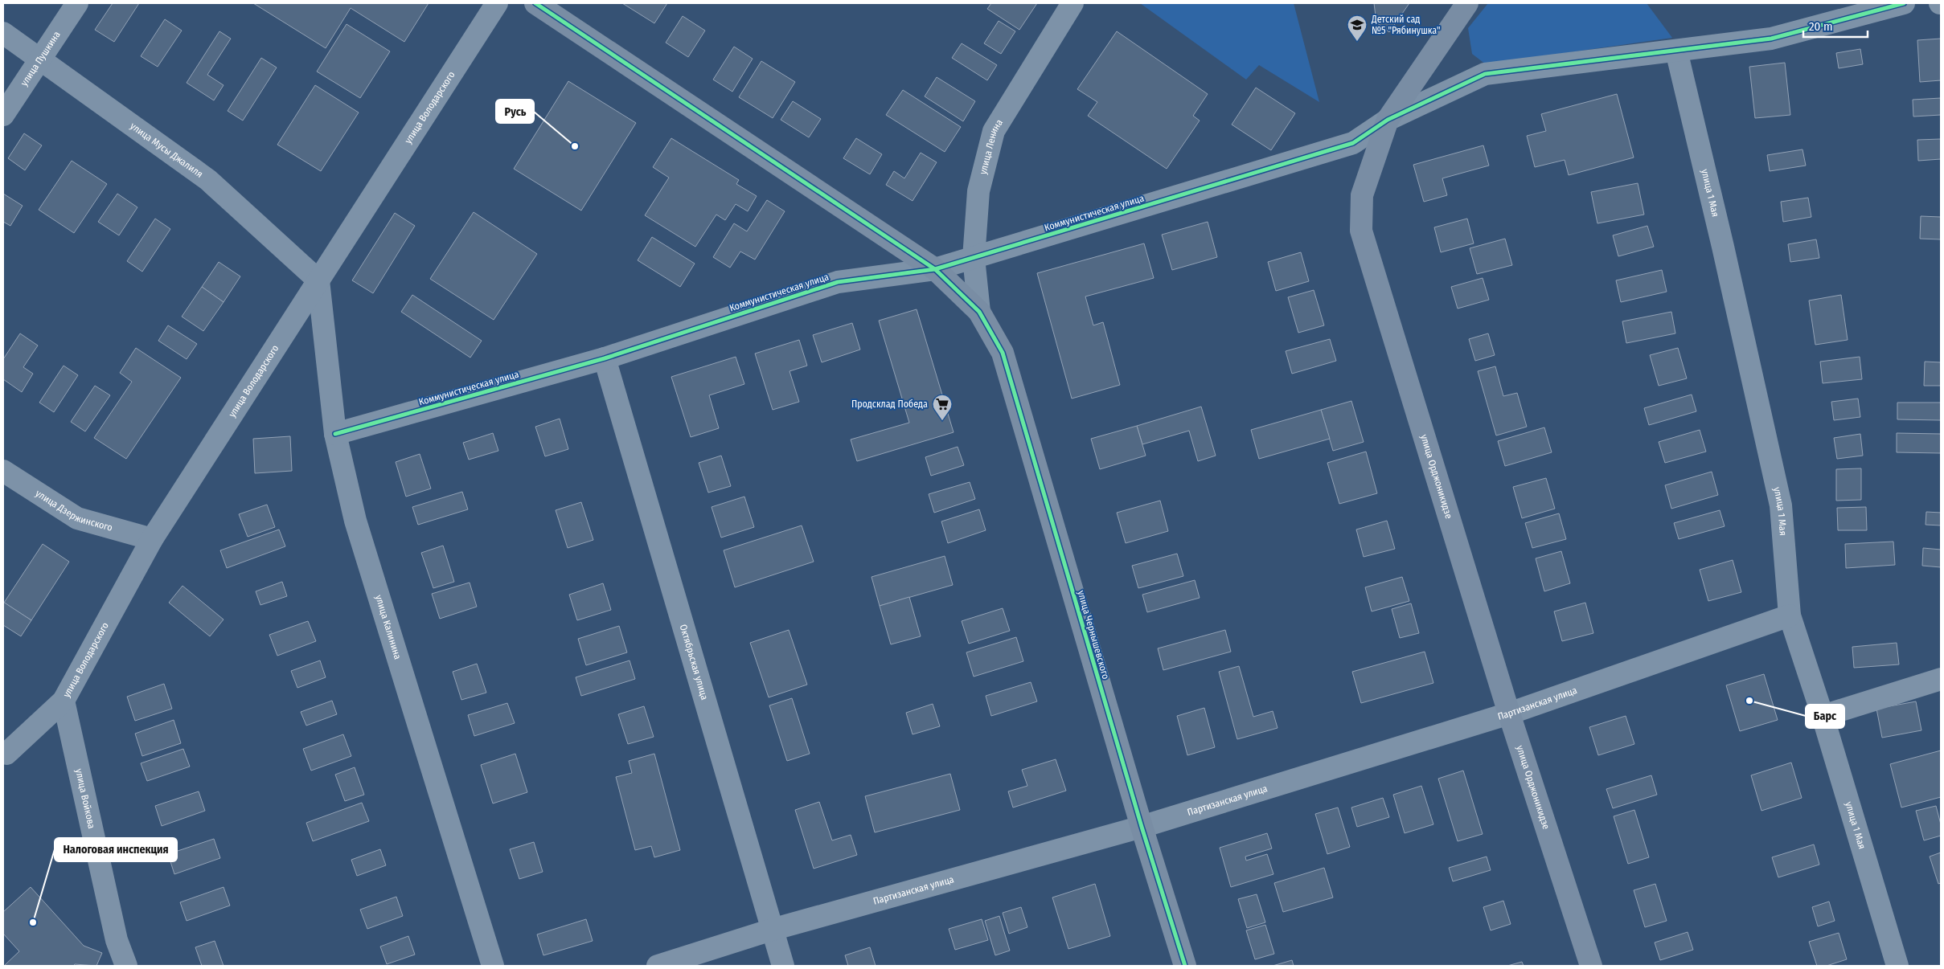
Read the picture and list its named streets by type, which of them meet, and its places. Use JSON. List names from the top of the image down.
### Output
{
  "streets": {
    "street": [
      "улица Пушкина",
      "улица Володарского",
      "улица Ленина",
      "улица Мусы Джалиля",
      "улица 1 Мая",
      "Коммунистическая улица",
      "улица Орджоникидзе",
      "улица Дзержинского",
      "улица Калинина",
      "улица Чернышевского",
      "Октябрьская улица",
      "Партизанская улица",
      "улица Войкова"
    ]
  },
  "crossings": [
    ["улица Пушкина", "улица Мусы Джалиля"],
    ["улица Володарского", "улица Мусы Джалиля"],
    ["улица Володарского", "улица Дзержинского"],
    ["улица Володарского", "улица Калинина"],
    ["улица Володарского", "улица Войкова"],
    ["улица Ленина", "Коммунистическая улица"],
    ["улица Ленина", "улица Чернышевского"],
    ["улица Мусы Джалиля", "улица Калинина"],
    ["улица 1 Мая", "Коммунистическая улица"],
    ["улица 1 Мая", "Партизанская улица"],
    ["Коммунистическая улица", "улица Орджоникидзе"],
    ["Коммунистическая улица", "улица Калинина"],
    ["Коммунистическая улица", "улица Чернышевского"],
    ["Коммунистическая улица", "Октябрьская улица"],
    ["улица Орджоникидзе", "Партизанская улица"],
    ["улица Чернышевского", "Партизанская улица"],
    ["Октябрьская улица", "Партизанская улица"]
  ],
  "places": {
    "school or university": ["Детский сад №5 \"Рябинушка\""],
    "other": ["Русь", "Барс", "Налоговая инспекция"],
    "supermarket": ["Продсклад Победа"]
  },
  "scale_bar": "20 m"
}
